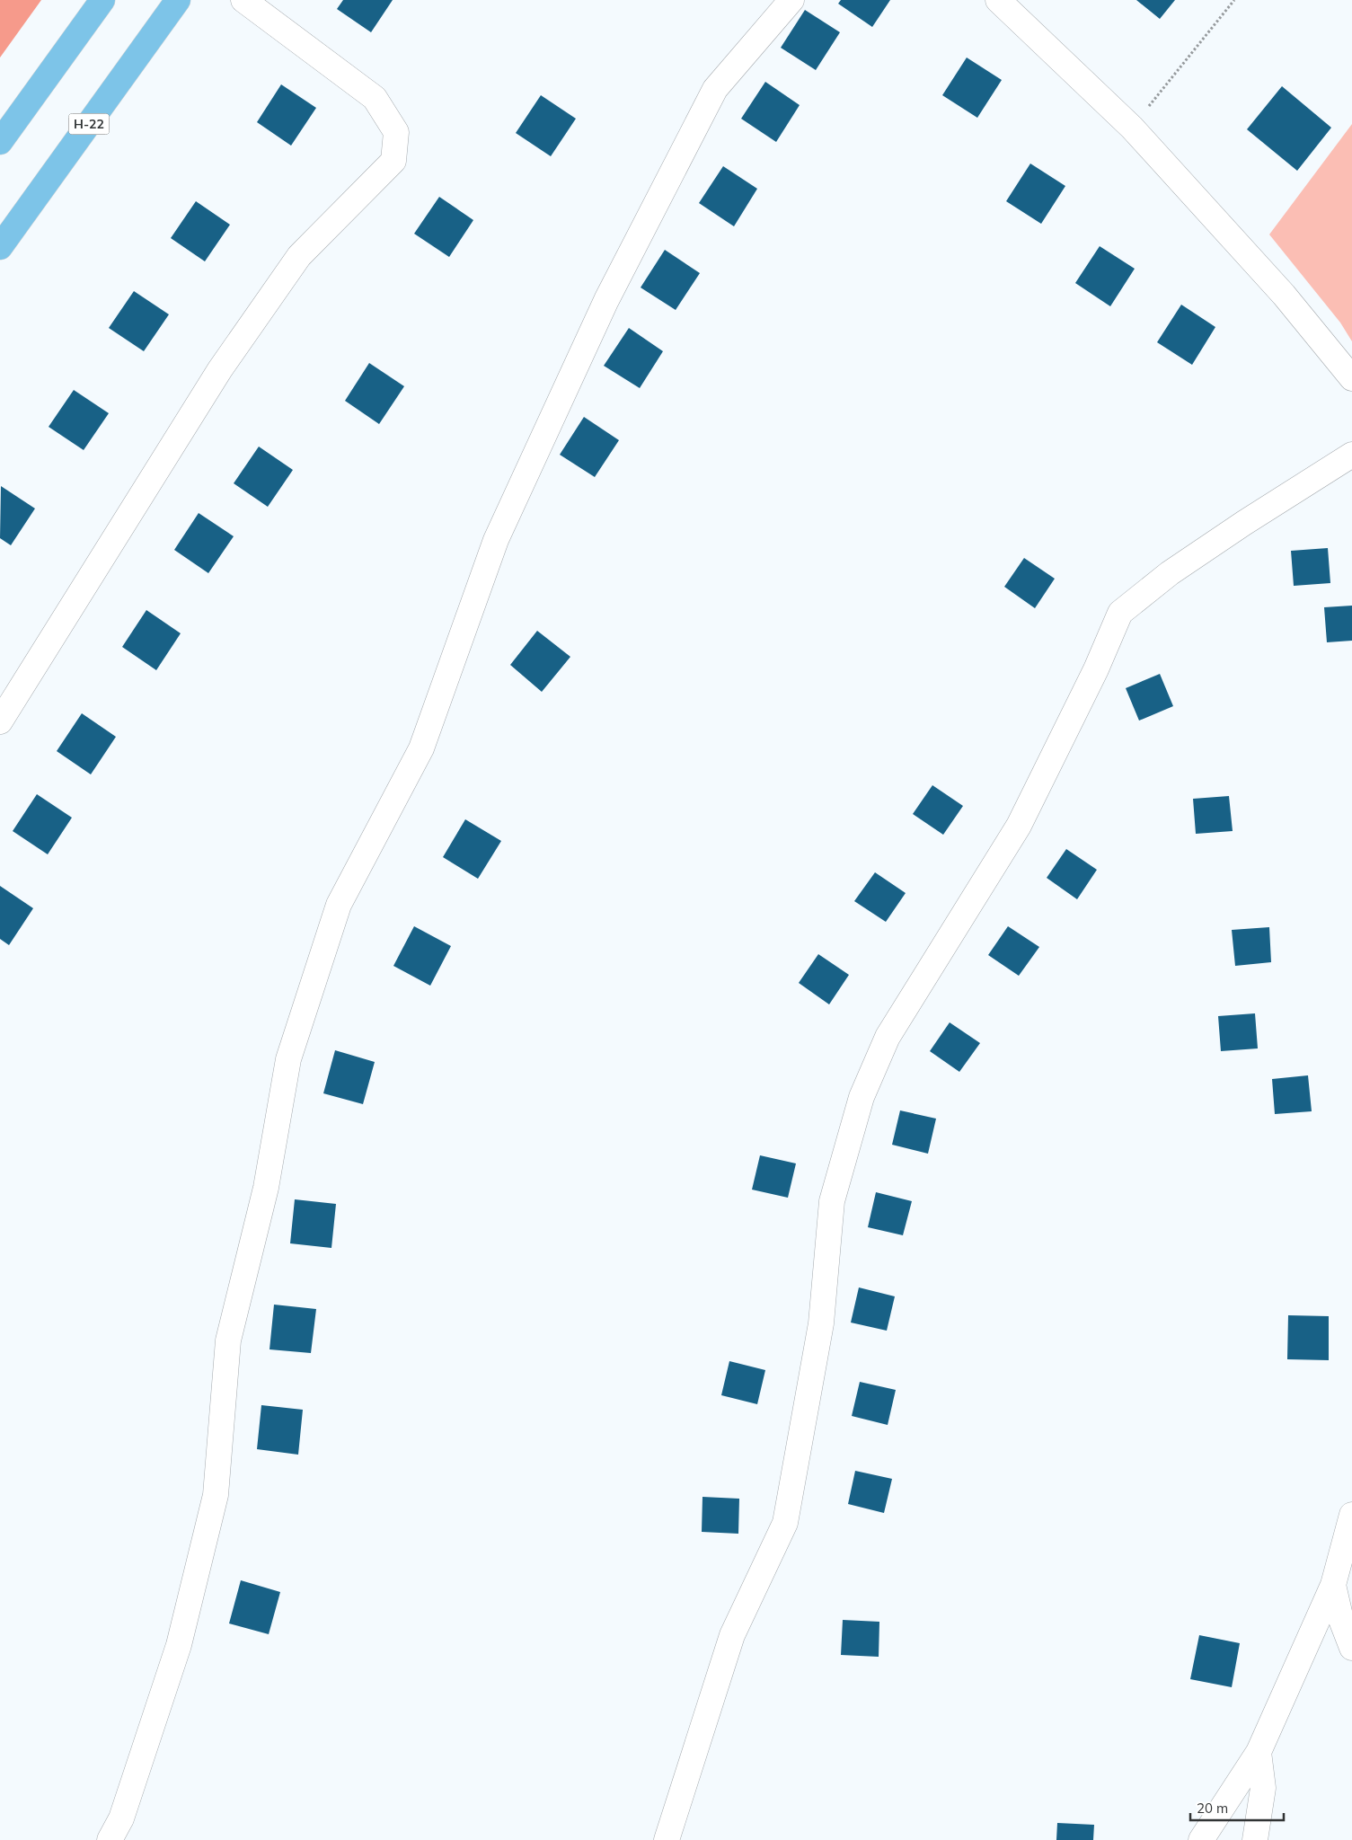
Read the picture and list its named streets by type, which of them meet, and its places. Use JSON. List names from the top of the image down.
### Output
{
  "streets": {
    "main road": ["Н-22"]
  },
  "scale_bar": "20 m"
}
